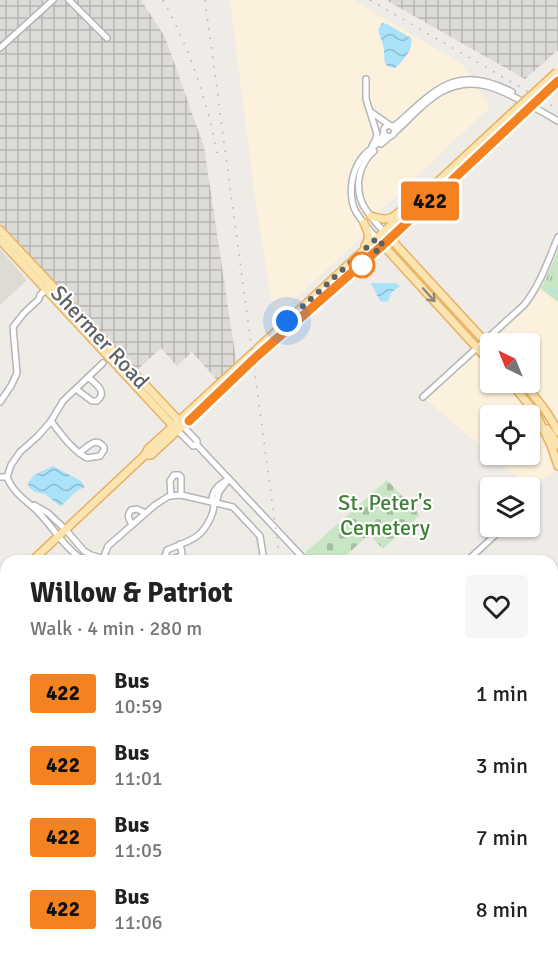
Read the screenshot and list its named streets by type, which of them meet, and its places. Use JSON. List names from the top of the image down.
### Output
{
  "streets": {
    "main road": ["Shermer Road"]
  },
  "parks": ["St. Peter's Cemetery"],
  "lines": ["bus line 422"],
  "north": "top left",
  "page": {
    "on_map": "422",
    "heading": ["Willow & Patriot", "Walk · 4 min · 280 m"],
    "list": [
      {
        "mark": "422",
        "name": "Bus",
        "note": "10:59",
        "value": "1 min"
      },
      {
        "mark": "422",
        "name": "Bus",
        "note": "11:01",
        "value": "3 min"
      },
      {
        "mark": "422",
        "name": "Bus",
        "note": "11:05",
        "value": "7 min"
      },
      {
        "mark": "422",
        "name": "Bus",
        "note": "11:06",
        "value": "8 min"
      }
    ]
  }
}
